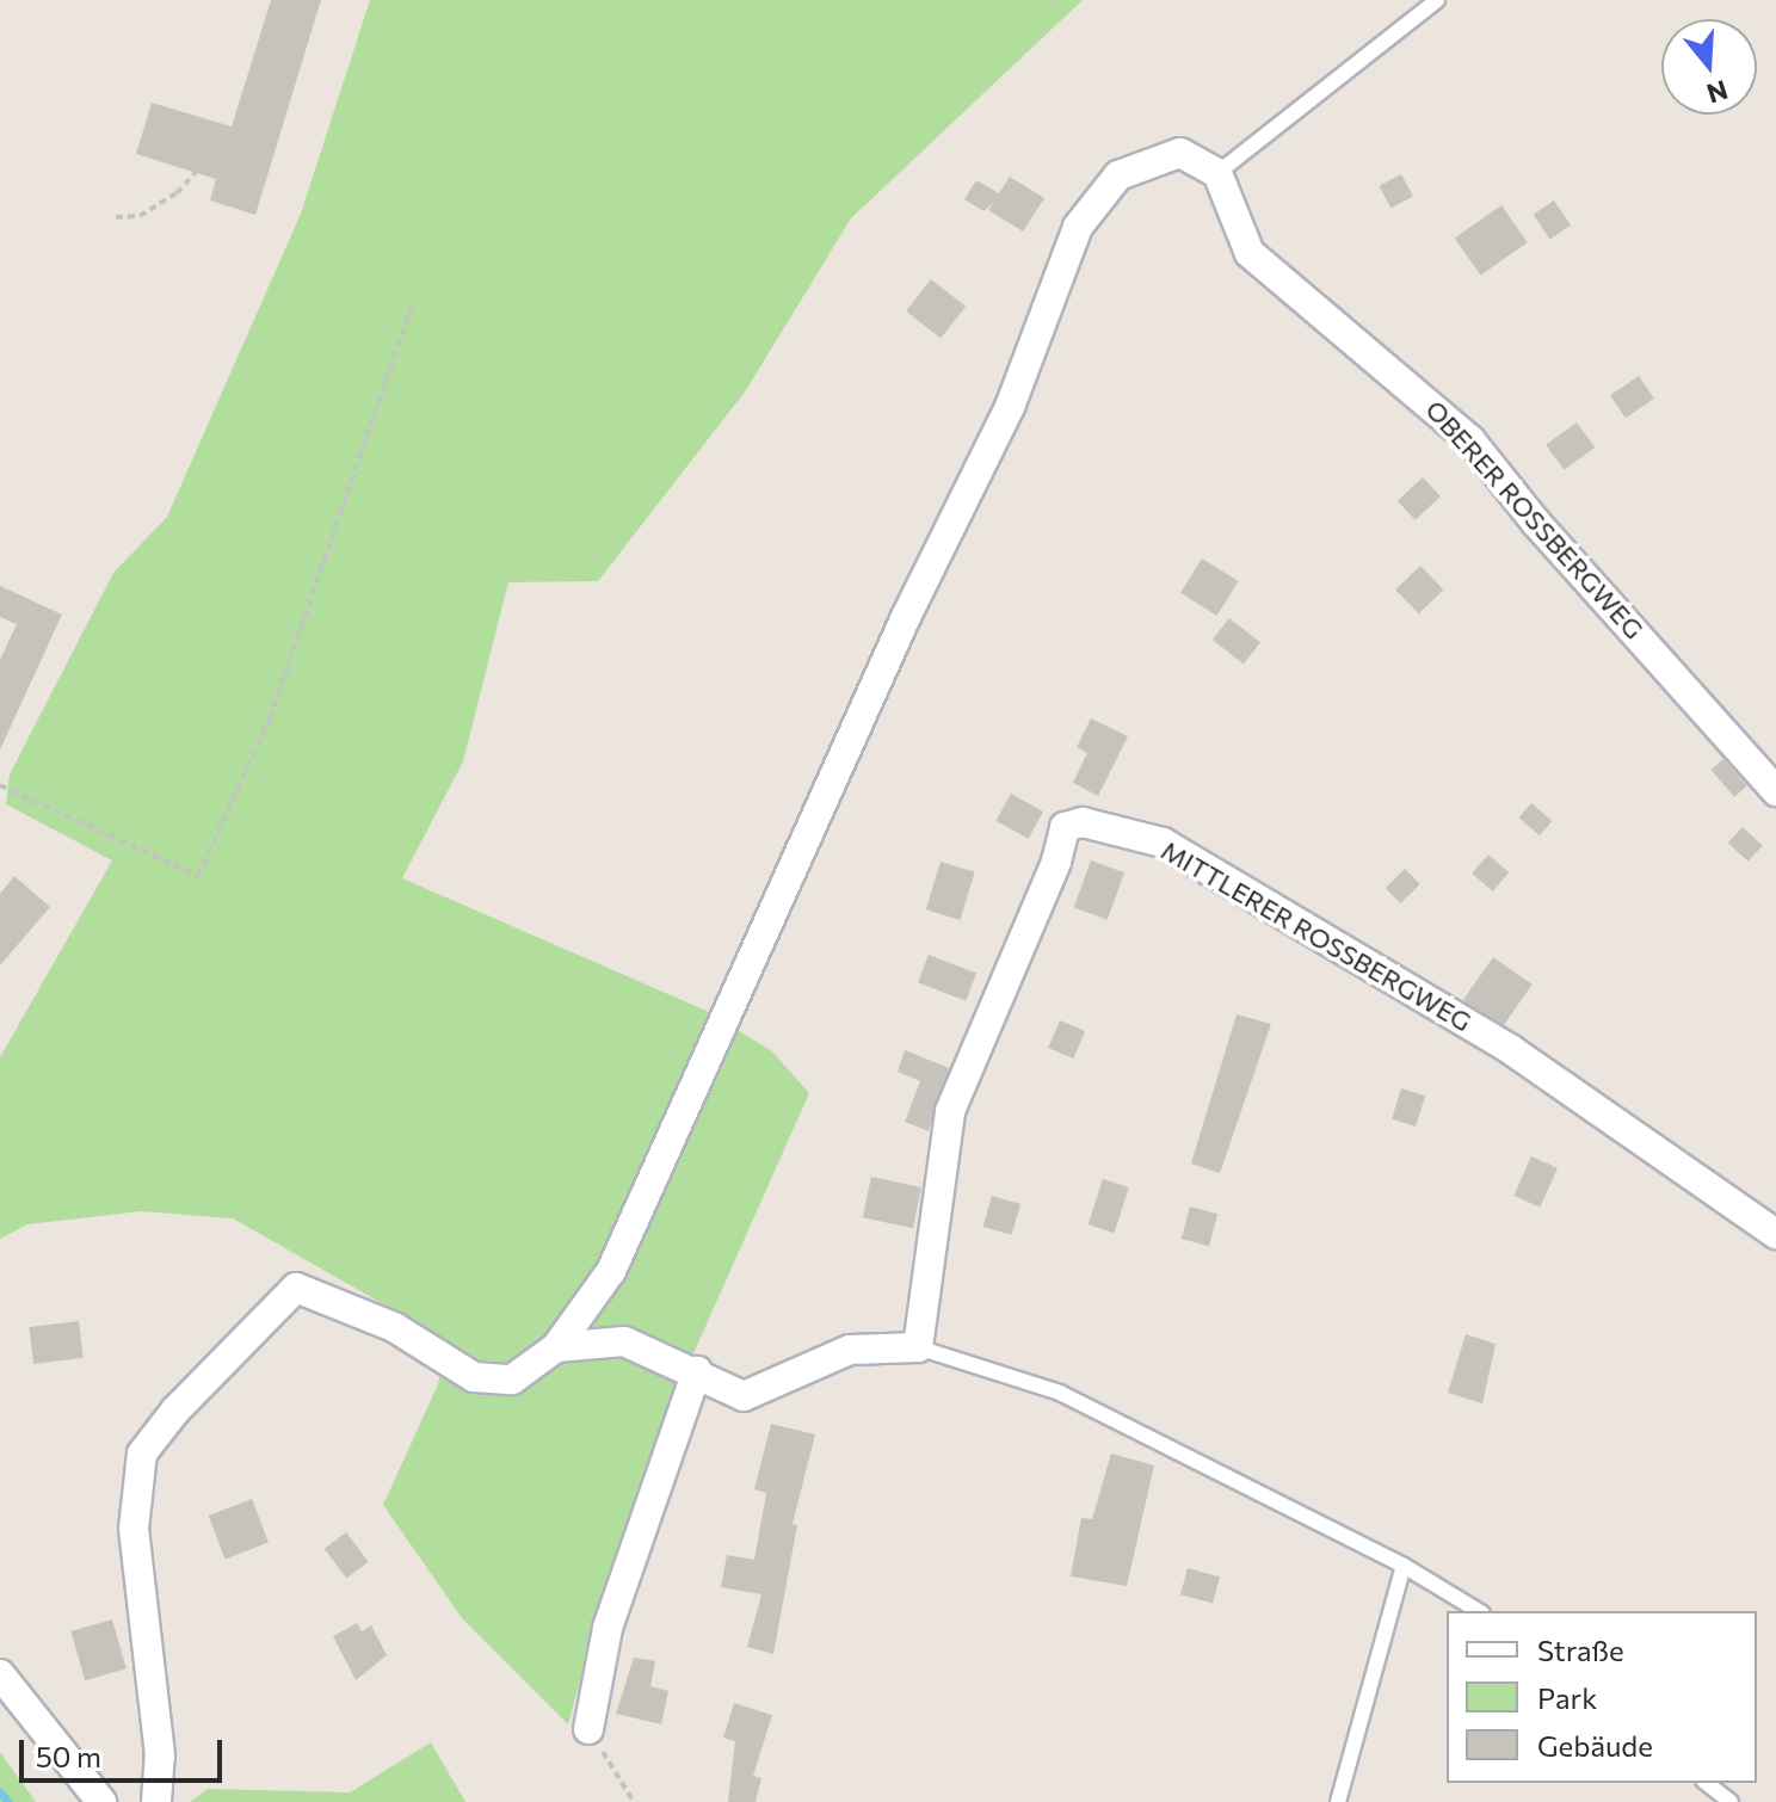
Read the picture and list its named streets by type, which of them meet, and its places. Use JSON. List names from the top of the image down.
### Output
{
  "streets": {
    "street": ["OBERER ROSSBERGWEG", "MITTLERER ROSSBERGWEG"]
  },
  "legend": ["Straße", "Park", "Gebäude"],
  "scale_bar": "50 m",
  "north": "bottom"
}
